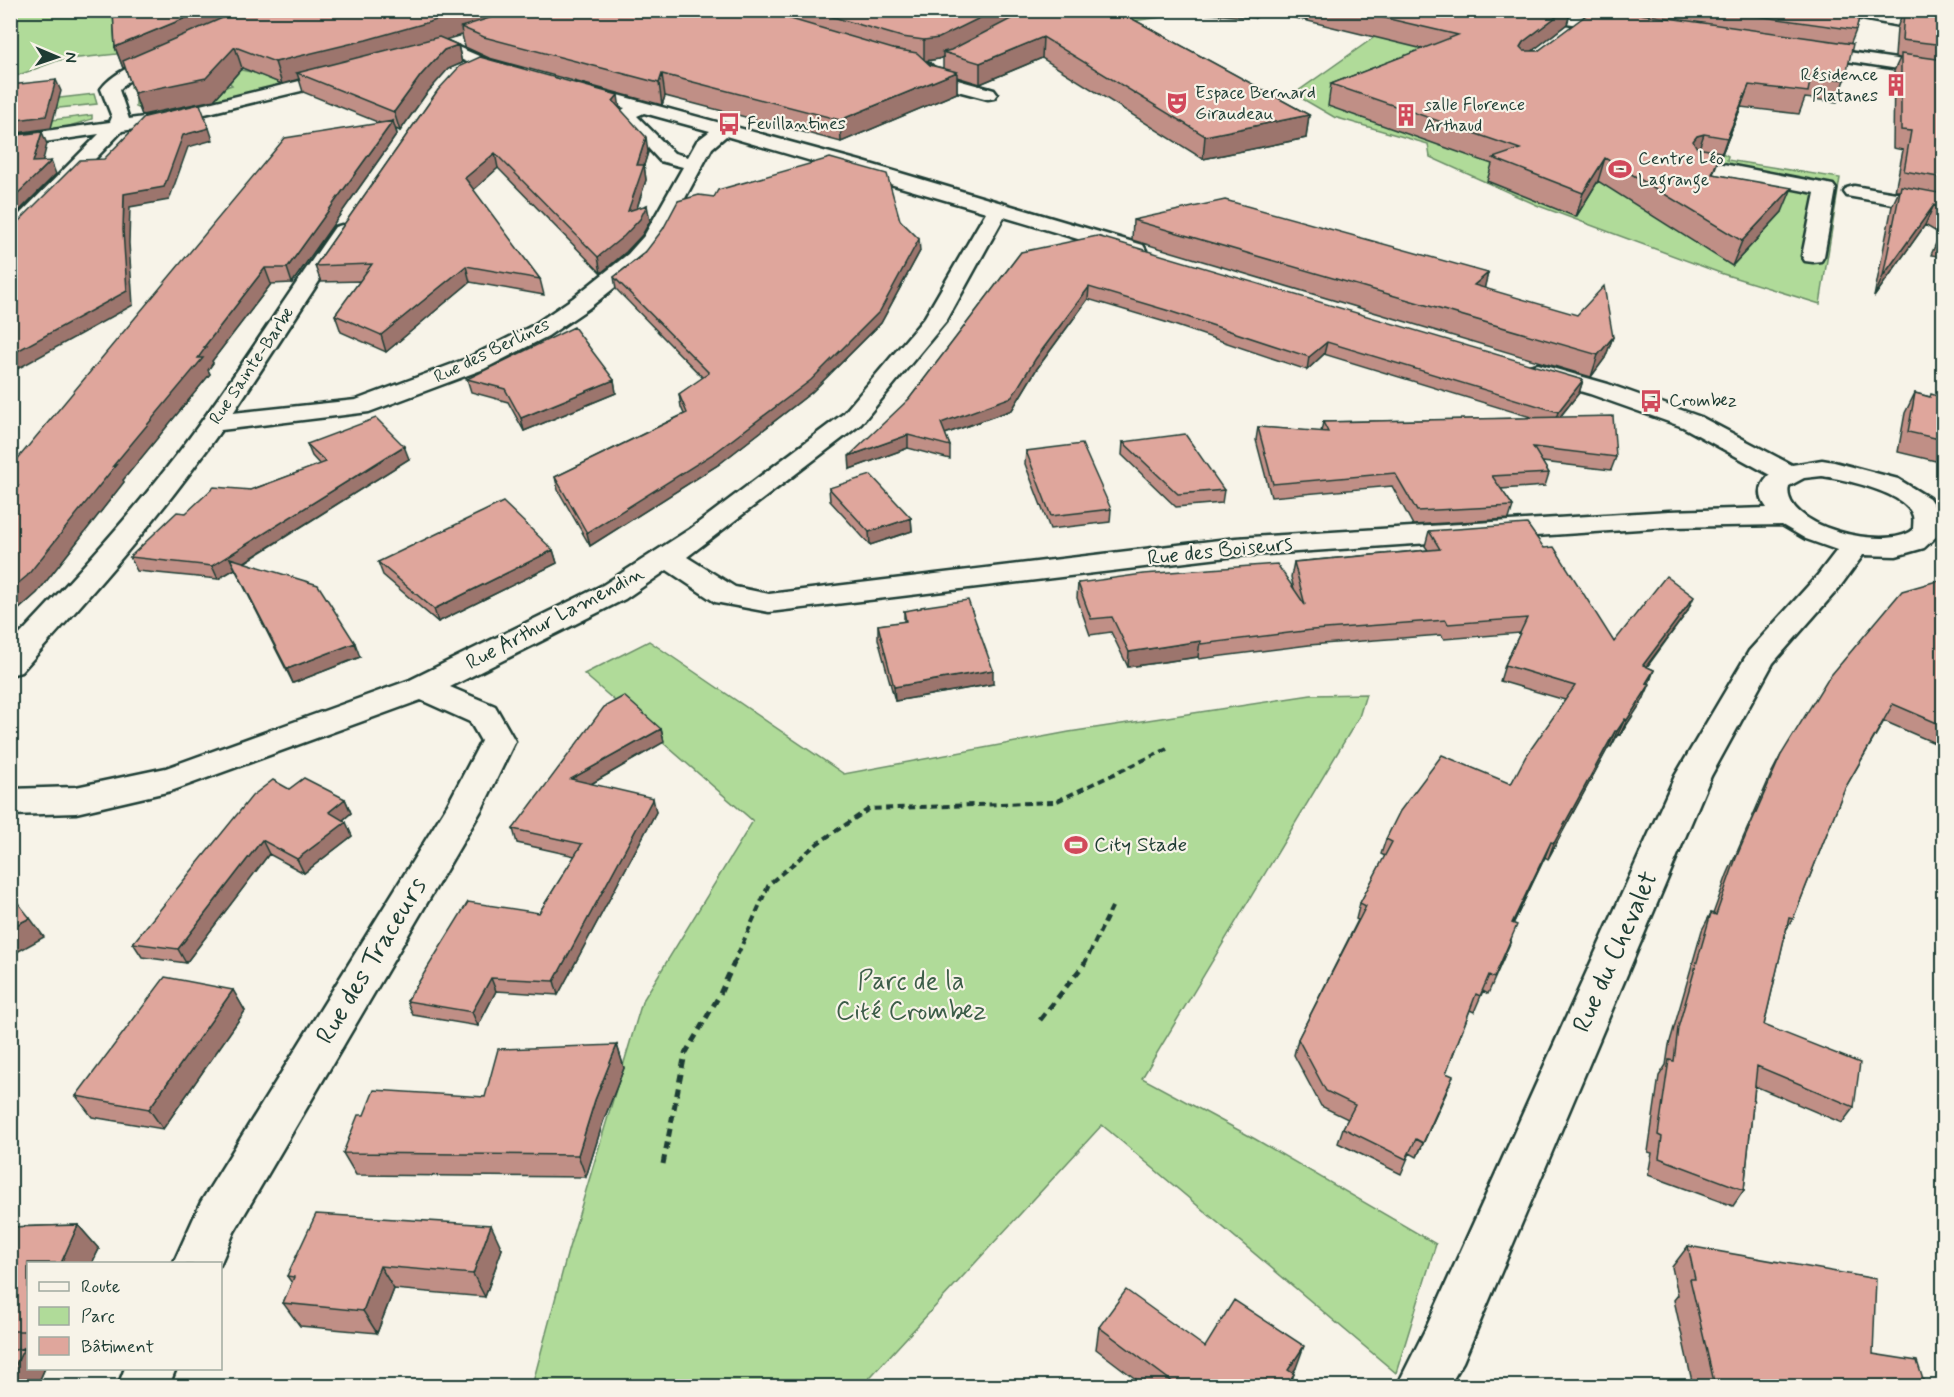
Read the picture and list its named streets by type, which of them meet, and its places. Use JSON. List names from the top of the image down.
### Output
{
  "streets": {
    "street": [
      "Rue des Berlines",
      "Rue Sainte-Barbe",
      "Rue des Boiseurs",
      "Rue Arthur Lamendin",
      "Rue du Chevalet",
      "Rue des Traceurs"
    ]
  },
  "crossings": [
    ["Rue des Berlines", "Rue Sainte-Barbe"],
    ["Rue des Boiseurs", "Rue Arthur Lamendin"],
    ["Rue Arthur Lamendin", "Rue des Traceurs"]
  ],
  "parks": ["Parc de la Cité Crombez"],
  "places": {
    "building": ["Résidence Platanes", "salle Florence Arthaud"],
    "theatre": ["Espace Bernard Giraudeau"],
    "bus stop": ["Feuillantines", "Crombez"],
    "sports": ["Centre Léo Lagrange", "City Stade"]
  },
  "legend": ["Route", "Parc", "Bâtiment"],
  "north": "right"
}
